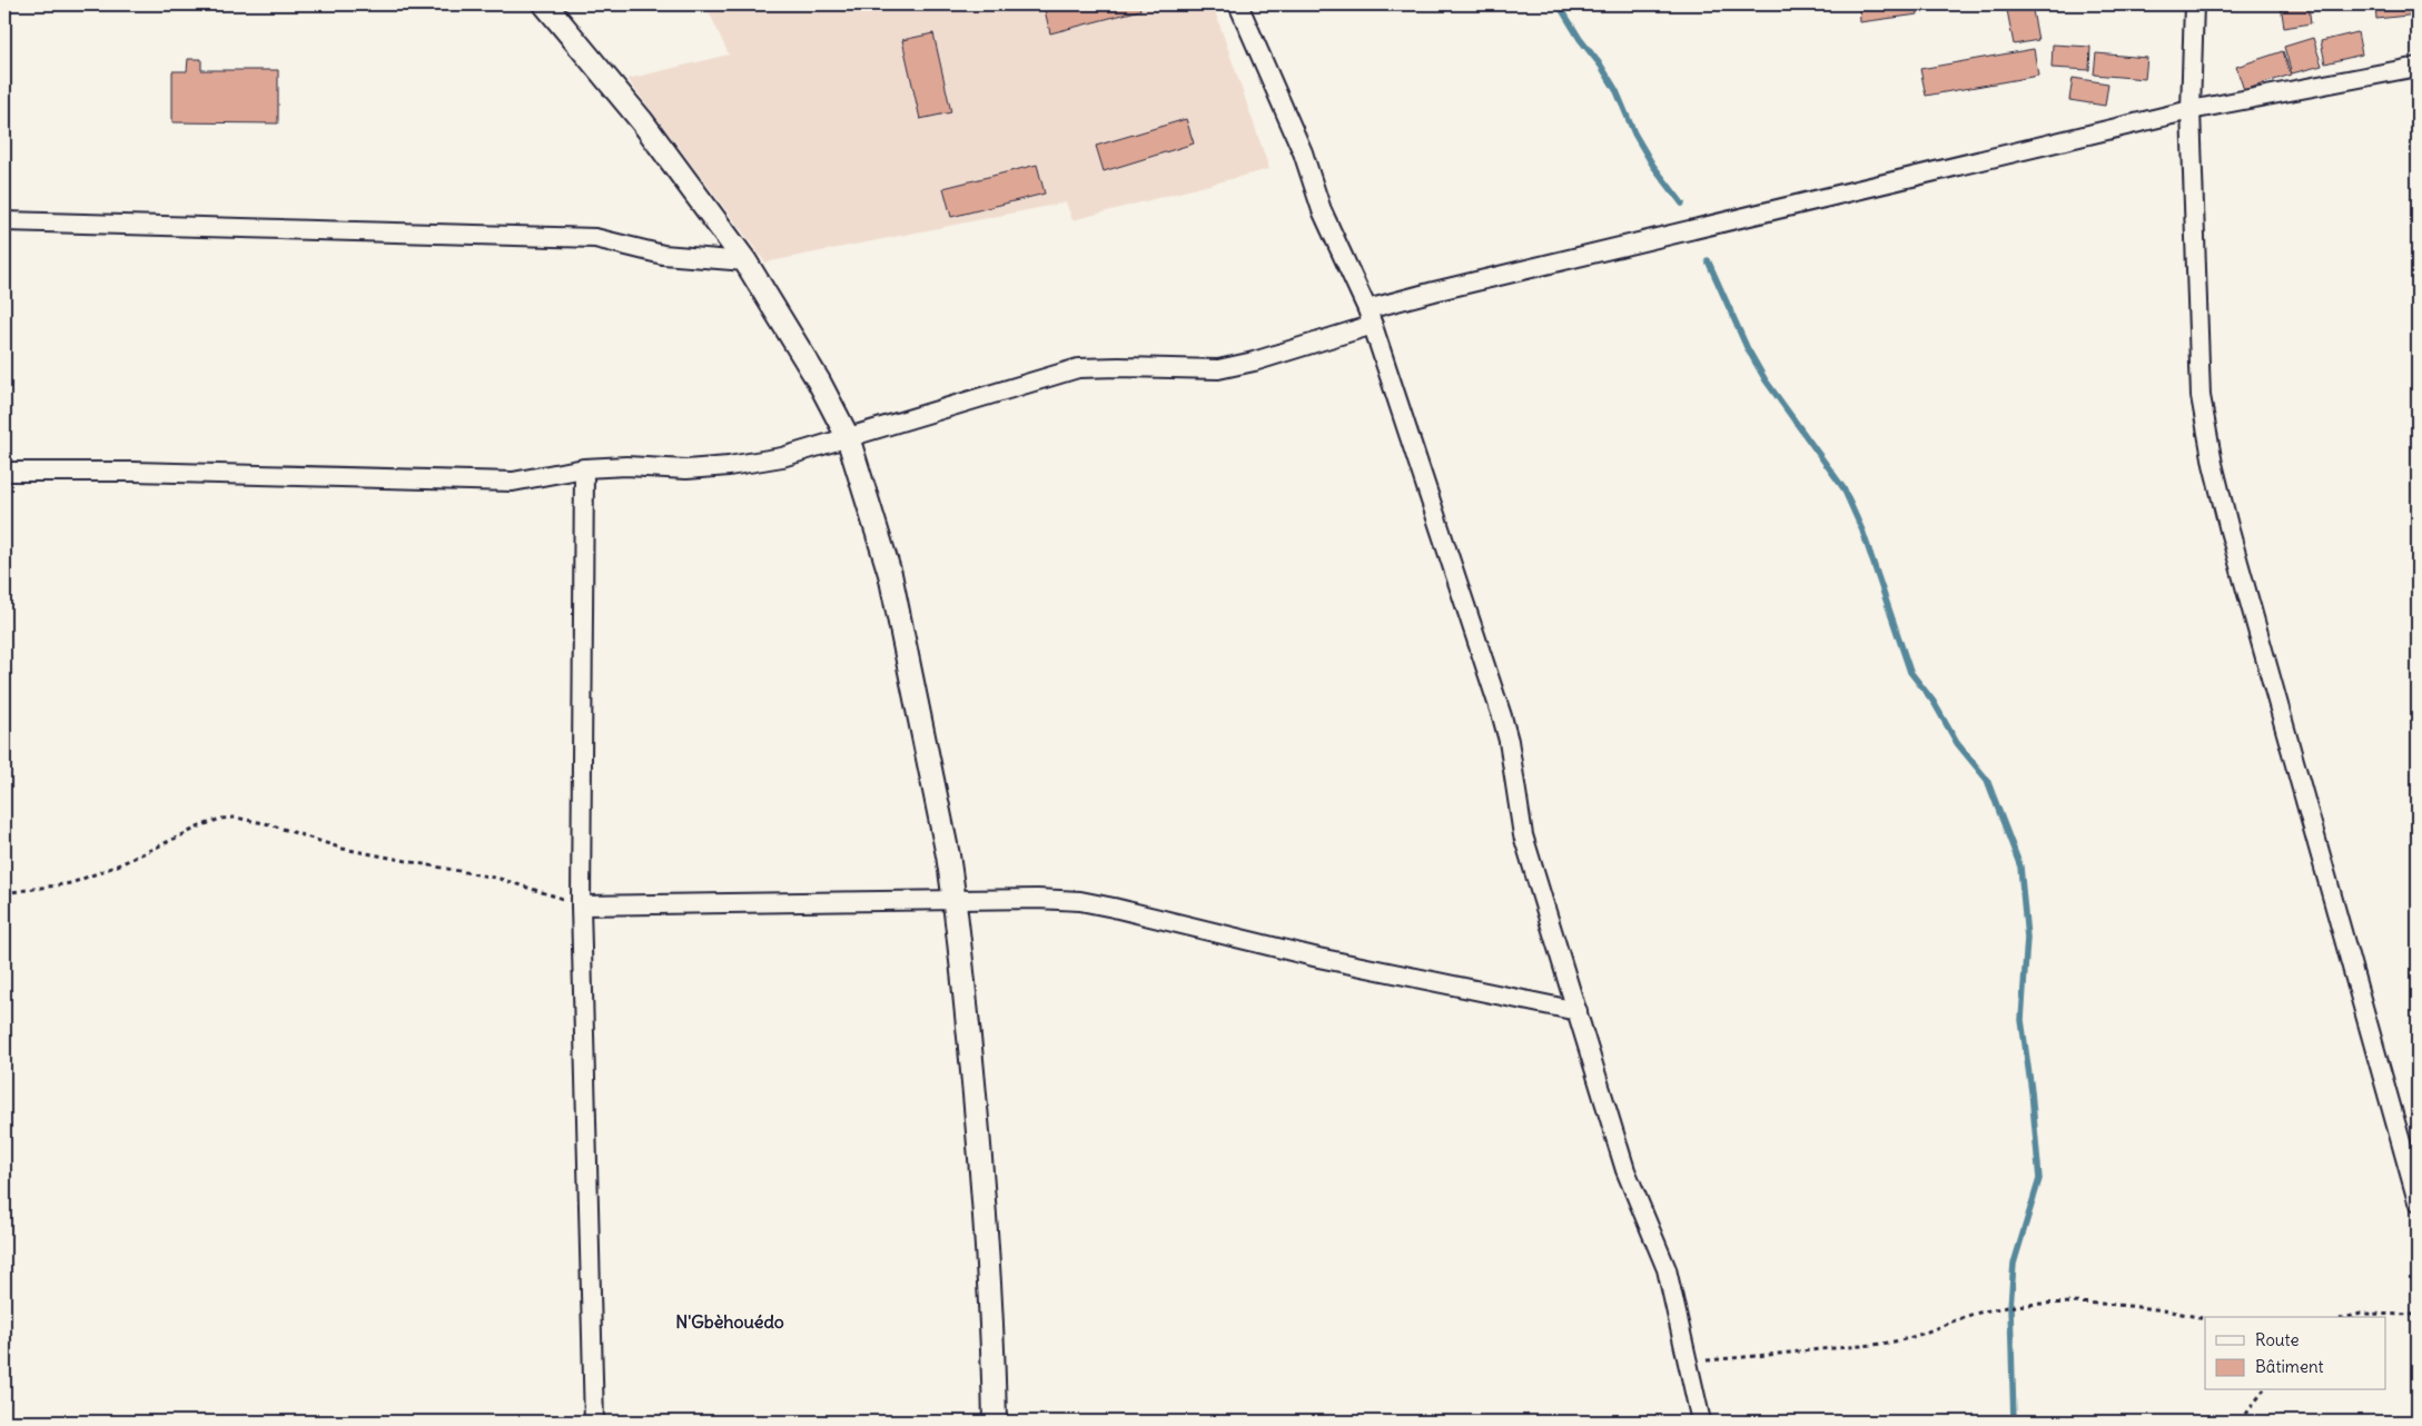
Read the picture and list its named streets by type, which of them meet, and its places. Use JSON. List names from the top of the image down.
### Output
{
  "districts": ["N'Gbèhouédo"],
  "legend": ["Route", "Bâtiment"]
}
